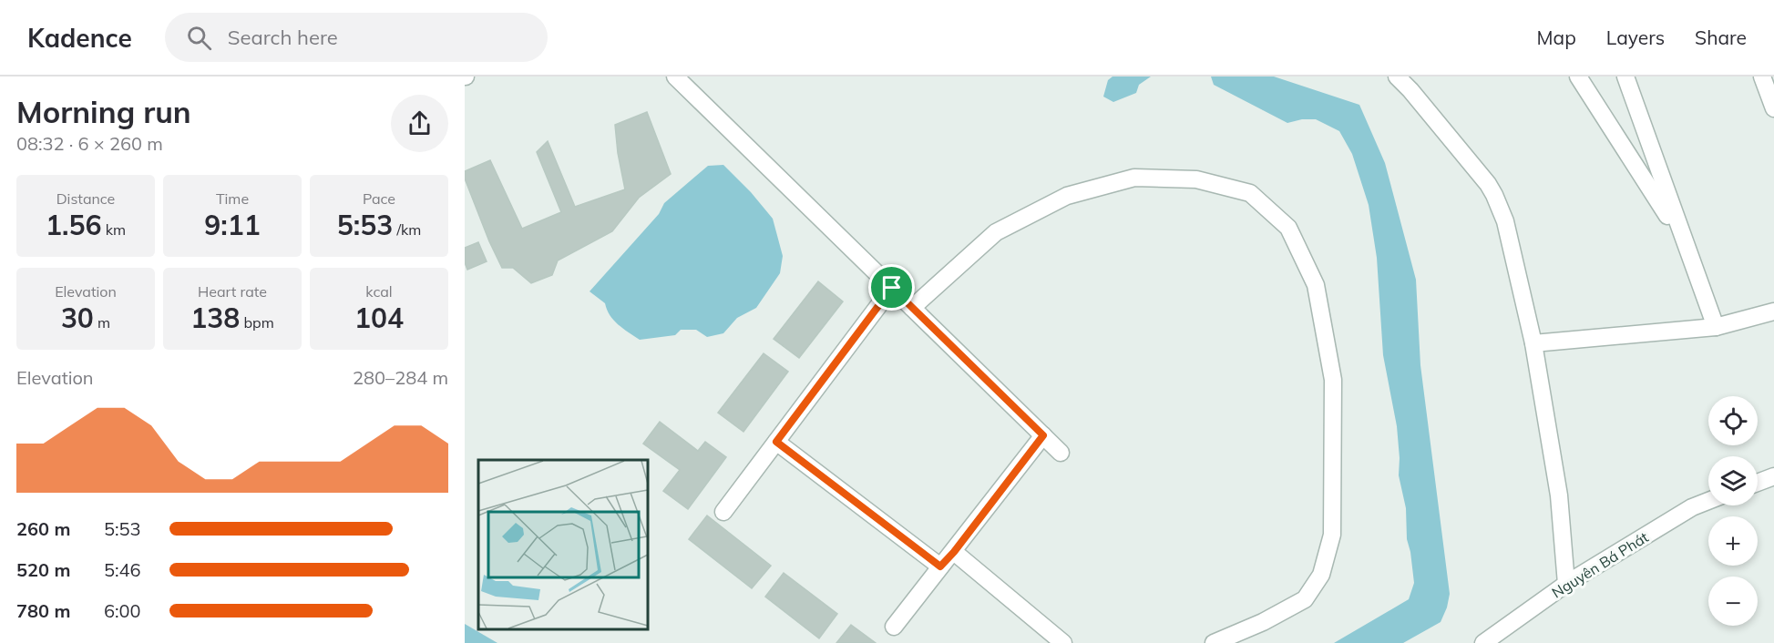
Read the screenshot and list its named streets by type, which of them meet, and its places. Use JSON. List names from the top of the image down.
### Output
{
  "streets": {
    "street": ["Nguyên Bá Phát"]
  },
  "page": {
    "header": "Kadence",
    "search": "Search here",
    "nav": ["Map", "Layers", "Share"],
    "heading": ["Morning run", "08:32 · 6 × 260 m"],
    "stats": [
      ["Distance", "1.56 km"],
      ["Time", "9:11"],
      ["Pace", "5:53 /km"],
      ["Elevation", "30 m"],
      ["Heart rate", "138 bpm"],
      ["kcal", "104"]
    ],
    "chart": ["Elevation", "280–284 m"],
    "map_buttons": ["+", "−"],
    "list": [
      {
        "name": "260 m",
        "note": "5:53"
      },
      {
        "name": "520 m",
        "note": "5:46"
      },
      {
        "name": "780 m",
        "note": "6:00"
      }
    ]
  }
}
